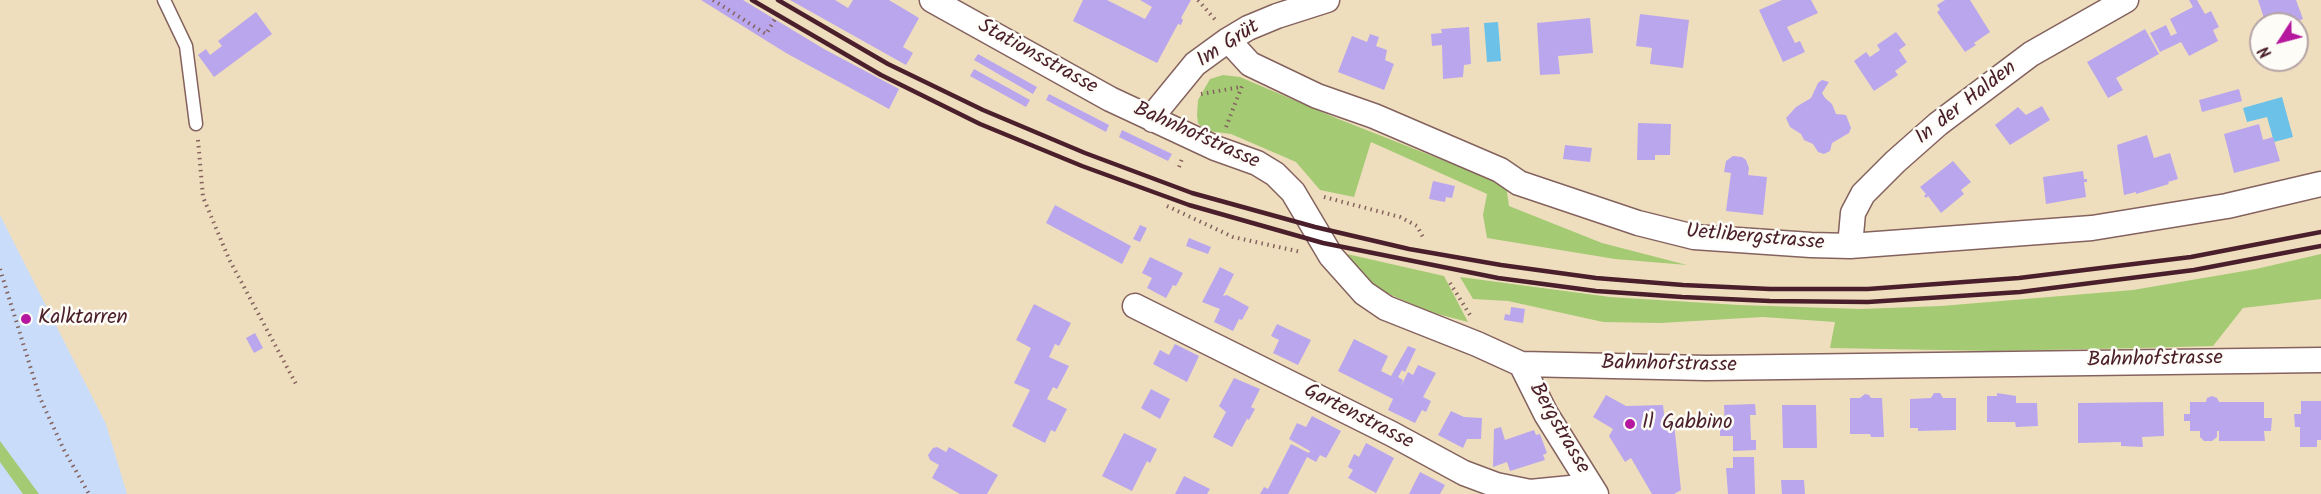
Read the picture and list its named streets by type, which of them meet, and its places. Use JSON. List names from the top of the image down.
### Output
{
  "streets": {
    "street": [
      "Im Grüt",
      "Stationsstrasse",
      "In der Halden",
      "Bahnhofstrasse",
      "Uetlibergstrasse",
      "Gartenstrasse",
      "Bergstrasse"
    ]
  },
  "crossings": [
    ["Im Grüt", "Bahnhofstrasse"],
    ["Im Grüt", "Uetlibergstrasse"],
    ["Stationsstrasse", "Bahnhofstrasse"],
    ["In der Halden", "Uetlibergstrasse"],
    ["Bahnhofstrasse", "Bergstrasse"],
    ["Gartenstrasse", "Bergstrasse"]
  ],
  "places": ["Kalktarren", "Il Gabbino"],
  "north": "bottom left"
}
